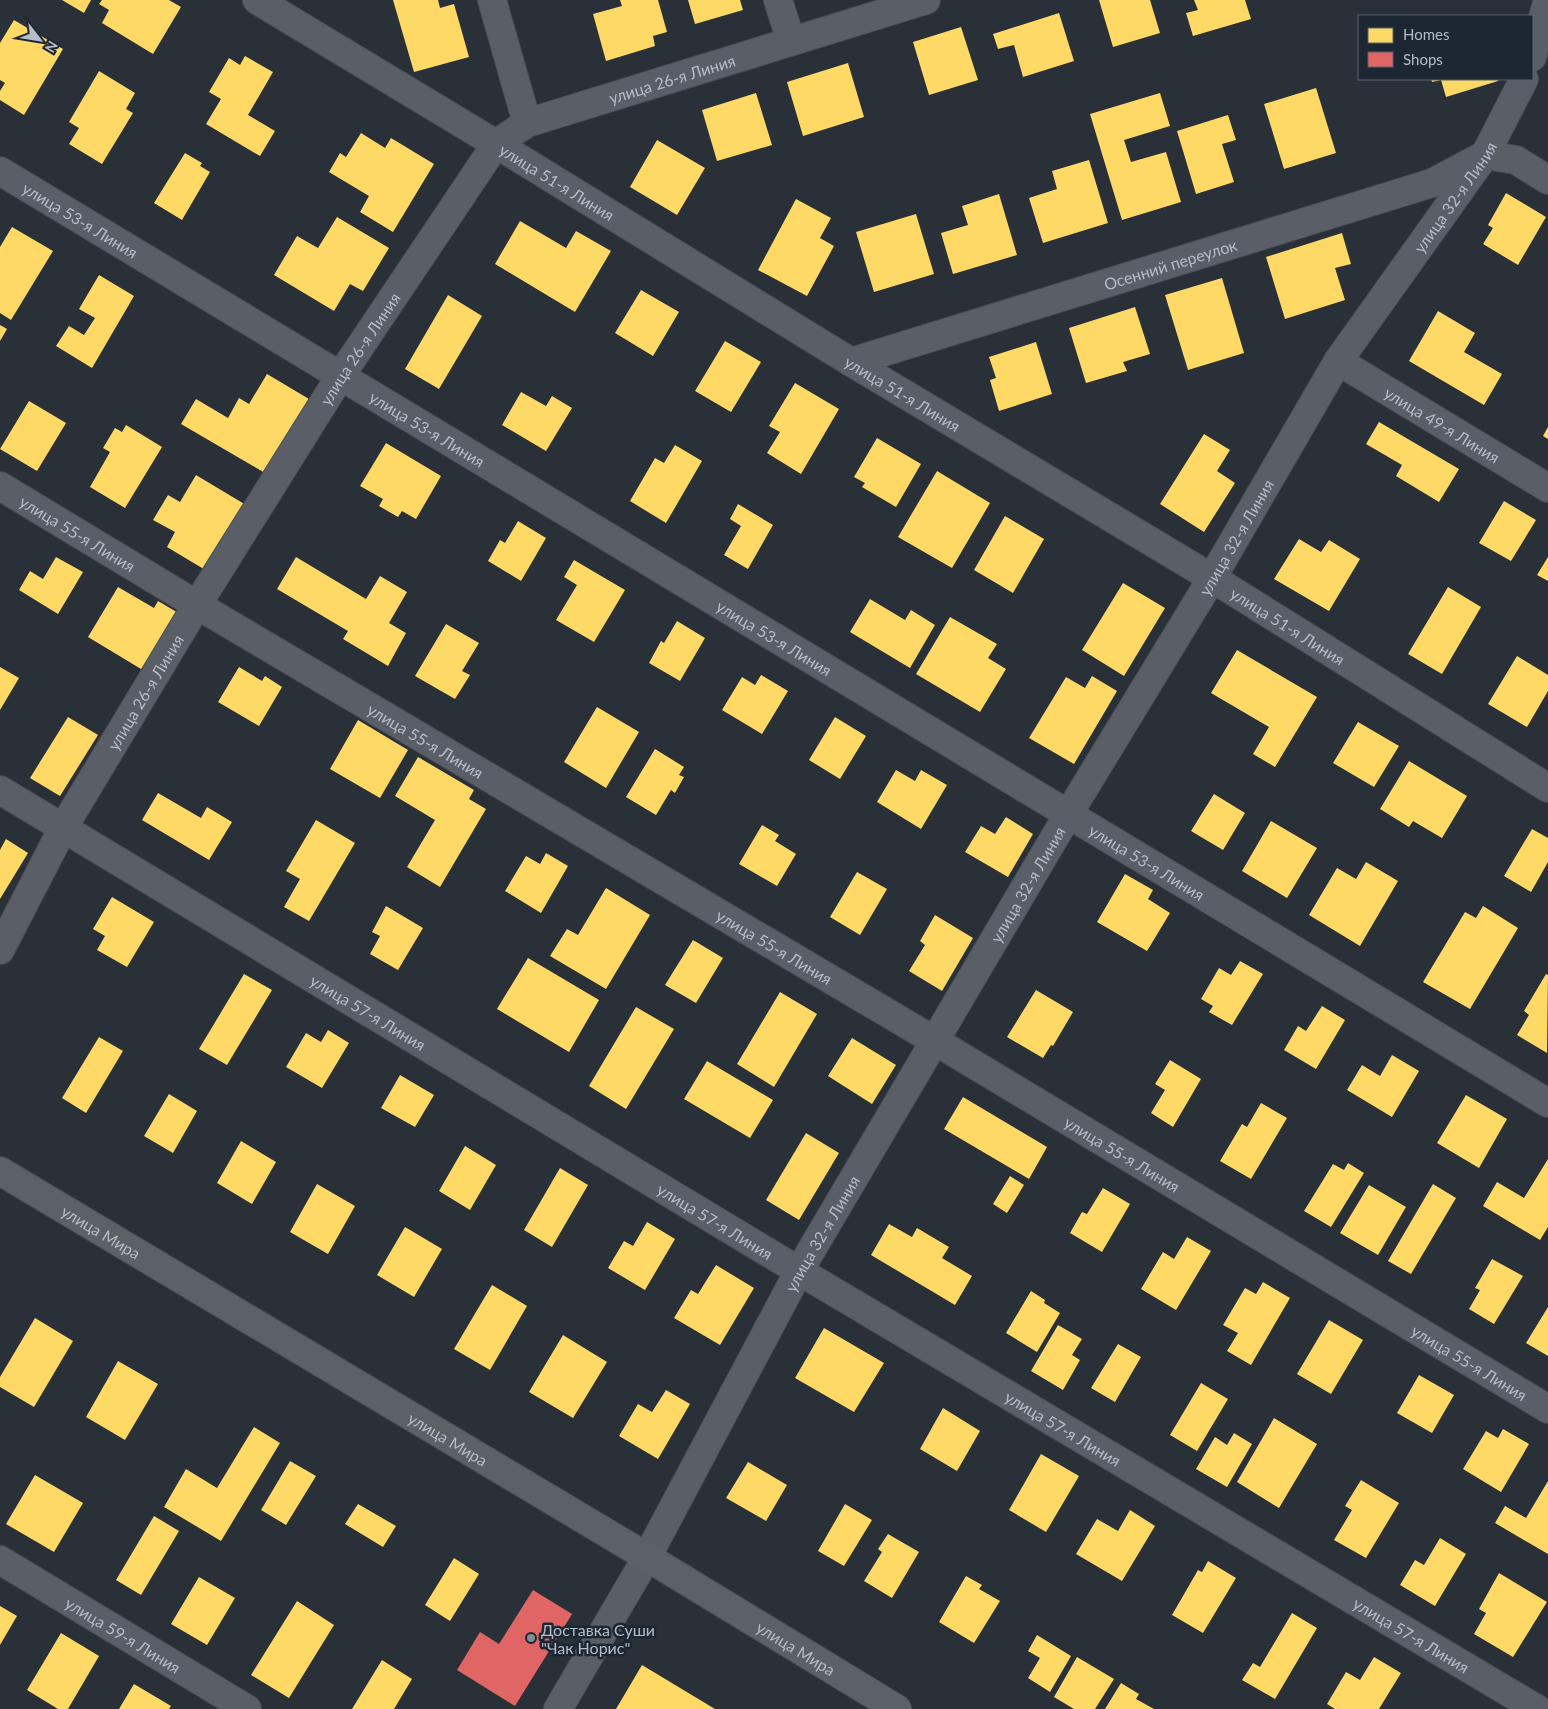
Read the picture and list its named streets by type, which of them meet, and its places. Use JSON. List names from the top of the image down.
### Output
{
  "streets": {
    "main road": ["улица Мира"],
    "street": [
      "улица 26-я Линия",
      "улица 51-я Линия",
      "улица 32-я Линия",
      "улица 53-я Линия",
      "Осенний переулок",
      "улица 49-я Линия",
      "улица 55-я Линия",
      "улица 57-я Линия",
      "улица 59-я Линия"
    ]
  },
  "crossings": [
    ["улица 26-я Линия", "улица 51-я Линия"],
    ["улица 26-я Линия", "улица 53-я Линия"],
    ["улица 26-я Линия", "улица 55-я Линия"],
    ["улица 26-я Линия", "улица 57-я Линия"],
    ["улица 51-я Линия", "улица 32-я Линия"],
    ["улица 51-я Линия", "Осенний переулок"],
    ["улица 32-я Линия", "улица 53-я Линия"],
    ["улица 32-я Линия", "Осенний переулок"],
    ["улица 32-я Линия", "улица 49-я Линия"],
    ["улица 32-я Линия", "улица 55-я Линия"],
    ["улица 32-я Линия", "улица 57-я Линия"],
    ["улица 32-я Линия", "улица Мира"]
  ],
  "places": ["Доставка Суши \"Чак Норис\""],
  "legend": ["Homes", "Shops"],
  "north": "bottom right"
}
